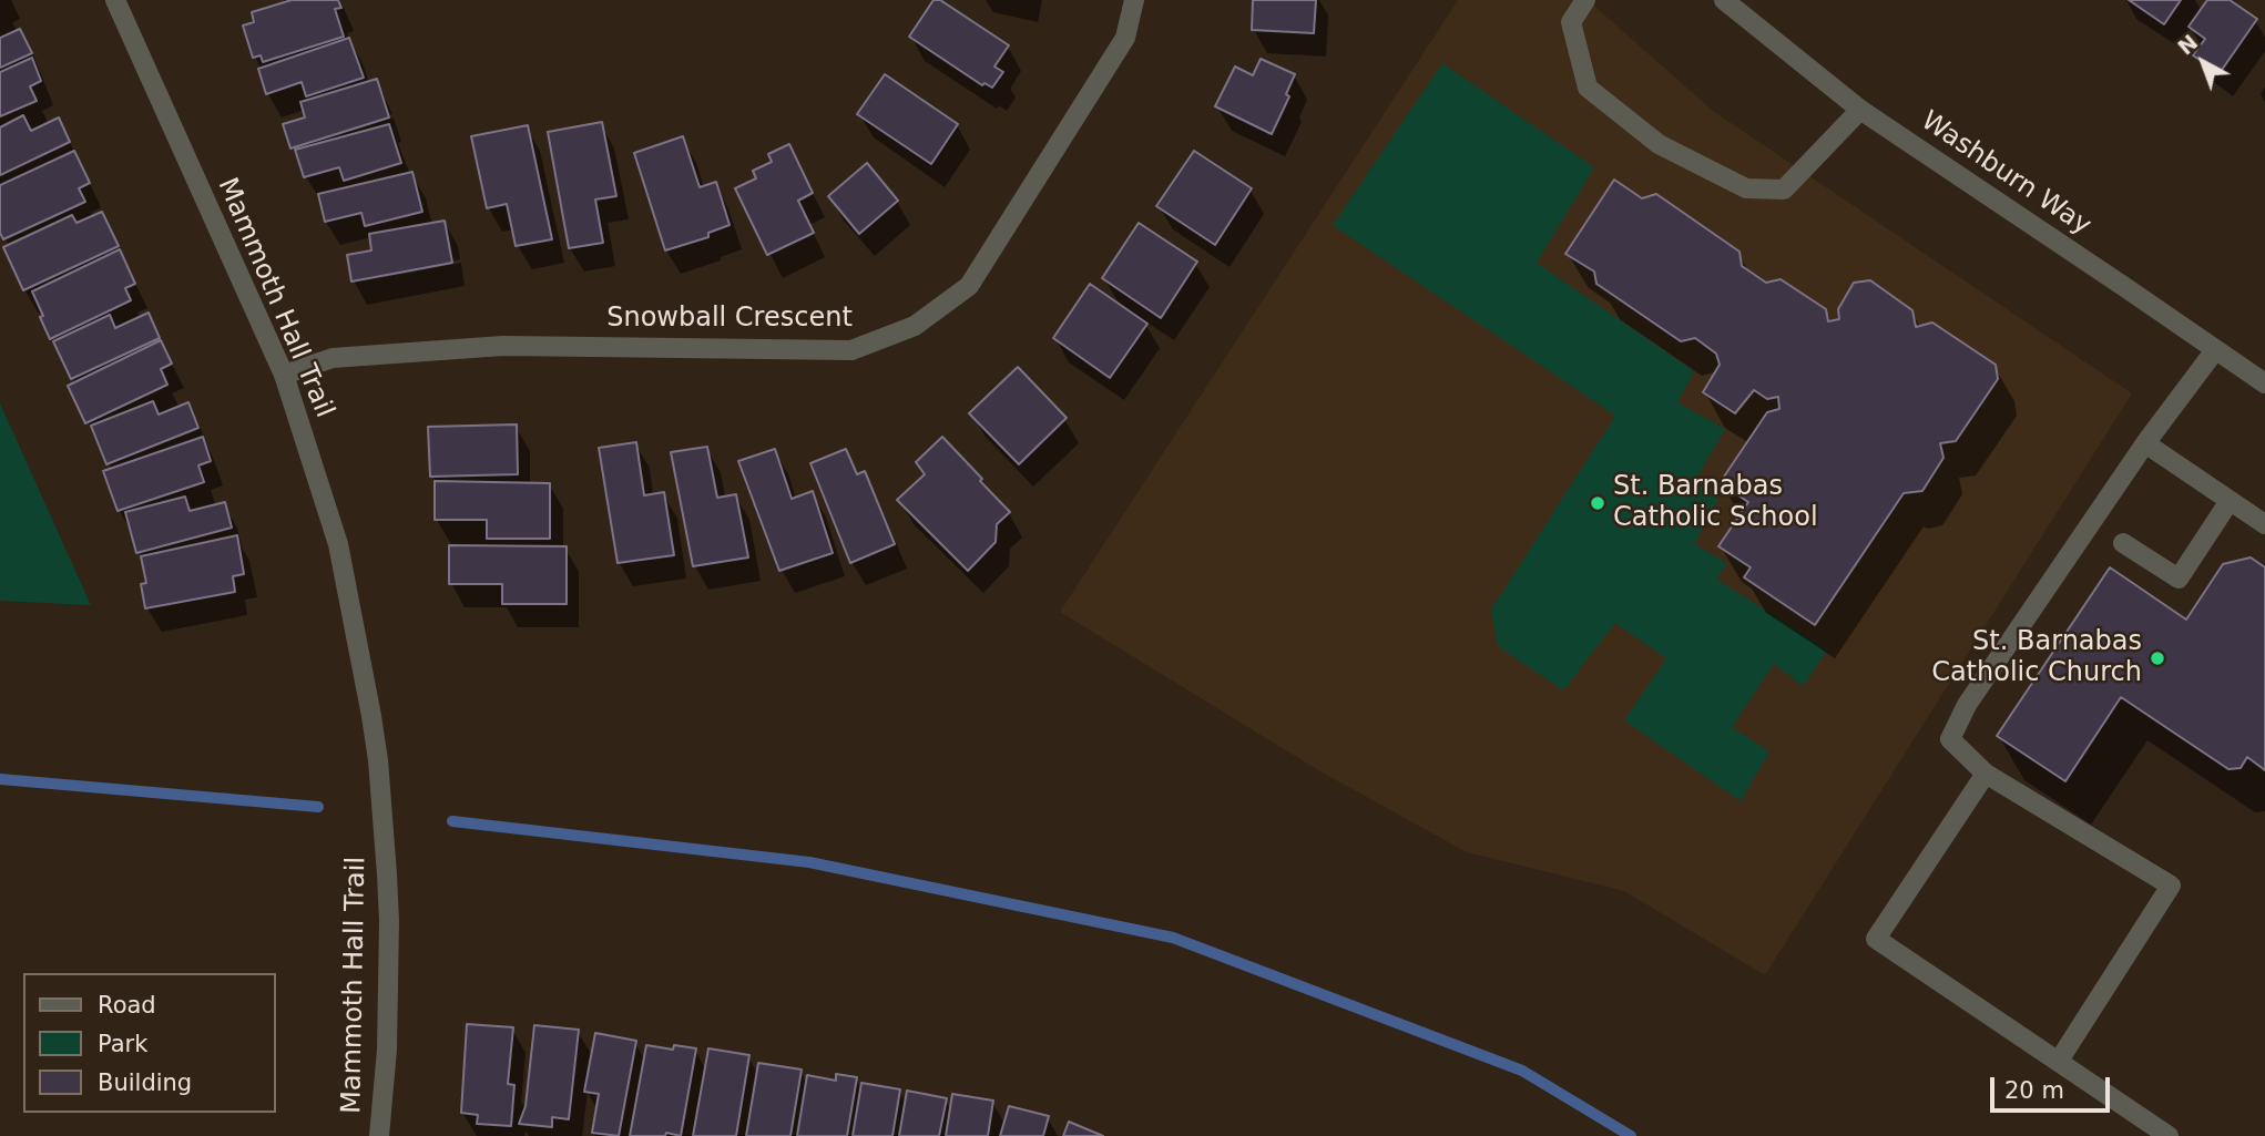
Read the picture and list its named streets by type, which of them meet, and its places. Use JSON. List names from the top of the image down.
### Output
{
  "streets": {
    "street": ["Washburn Way", "Mammoth Hall Trail", "Snowball Crescent"]
  },
  "crossings": [
    ["Mammoth Hall Trail", "Snowball Crescent"]
  ],
  "places": ["St. Barnabas Catholic School", "St. Barnabas Catholic Church"],
  "legend": ["Road", "Park", "Building"],
  "scale_bar": "20 m",
  "north": "top left"
}
